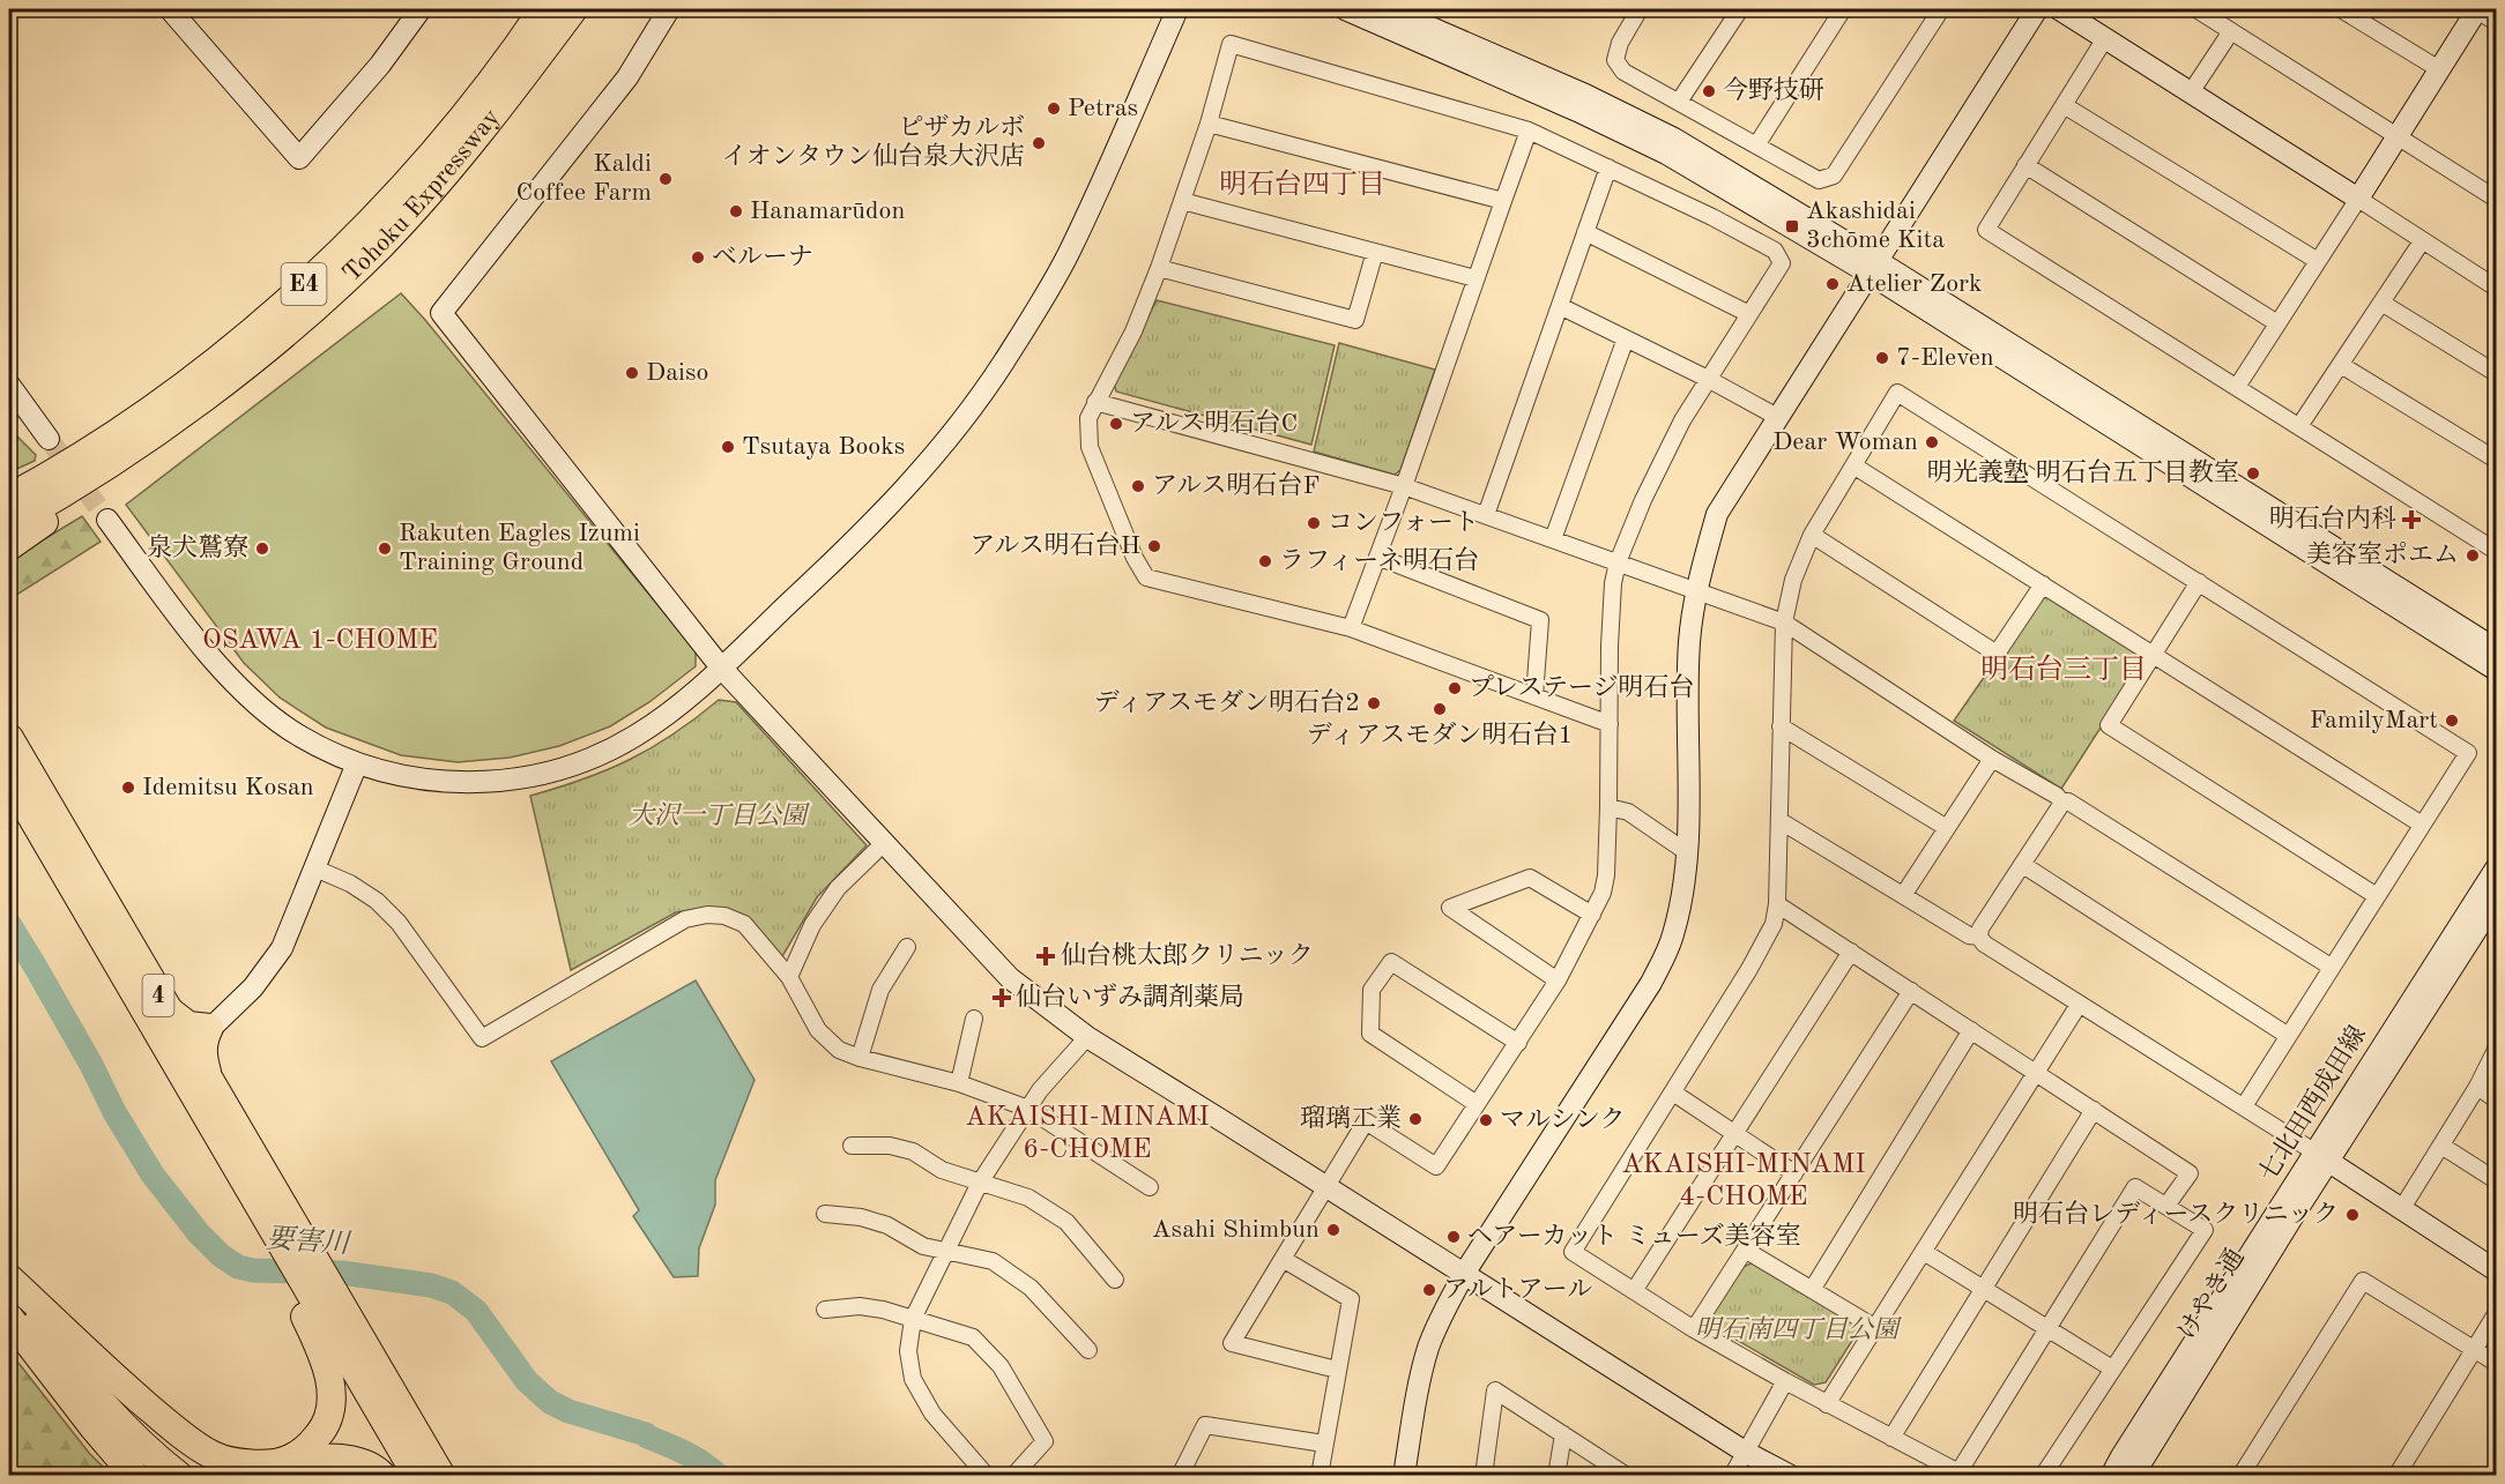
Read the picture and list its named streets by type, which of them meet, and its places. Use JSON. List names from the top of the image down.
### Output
{
  "streets": {
    "highway": ["Tohoku Expressway", "E4", "4"],
    "street": ["七北田西成田線", "けやき通"]
  },
  "crossings": [
    ["七北田西成田線", "けやき通"]
  ],
  "districts": [
    "明石台四丁目",
    "OSAWA 1-CHOME",
    "明石台三丁目",
    "AKAISHI-MINAMI 6-CHOME",
    "AKAISHI-MINAMI 4-CHOME"
  ],
  "water": ["要害川"],
  "parks": ["大沢一丁目公園", "明石南四丁目公園"],
  "places": {
    "other": [
      "今野技研",
      "Petras",
      "ピザカルボ イオンタウン仙台泉大沢店",
      "Kaldi Coffee Farm",
      "Hanamarūdon",
      "ベルーナ",
      "Atelier Zork",
      "7-Eleven",
      "Daiso",
      "アルス明石台C",
      "Dear Woman",
      "Tsutaya Books",
      "明光義塾 明石台五丁目教室",
      "アルス明石台F",
      "コンフォート",
      "アルス明石台H",
      "泉犬鷲寮",
      "Rakuten Eagles Izumi Training Ground",
      "美容室ポエム",
      "ラフィーネ明石台",
      "プレステージ明石台",
      "ディアスモダン明石台2",
      "ディアスモダン明石台1",
      "FamilyMart",
      "Idemitsu Kosan",
      "瑠璃工業",
      "マルシンク",
      "明石台レディースクリニック",
      "Asahi Shimbun",
      "ヘアーカット ミューズ美容室",
      "アルトアール"
    ],
    "transit": ["Akashidai 3chōme Kita"],
    "health": ["明石台内科", "仙台桃太郎クリニック", "仙台いずみ調剤薬局"]
  }
}
